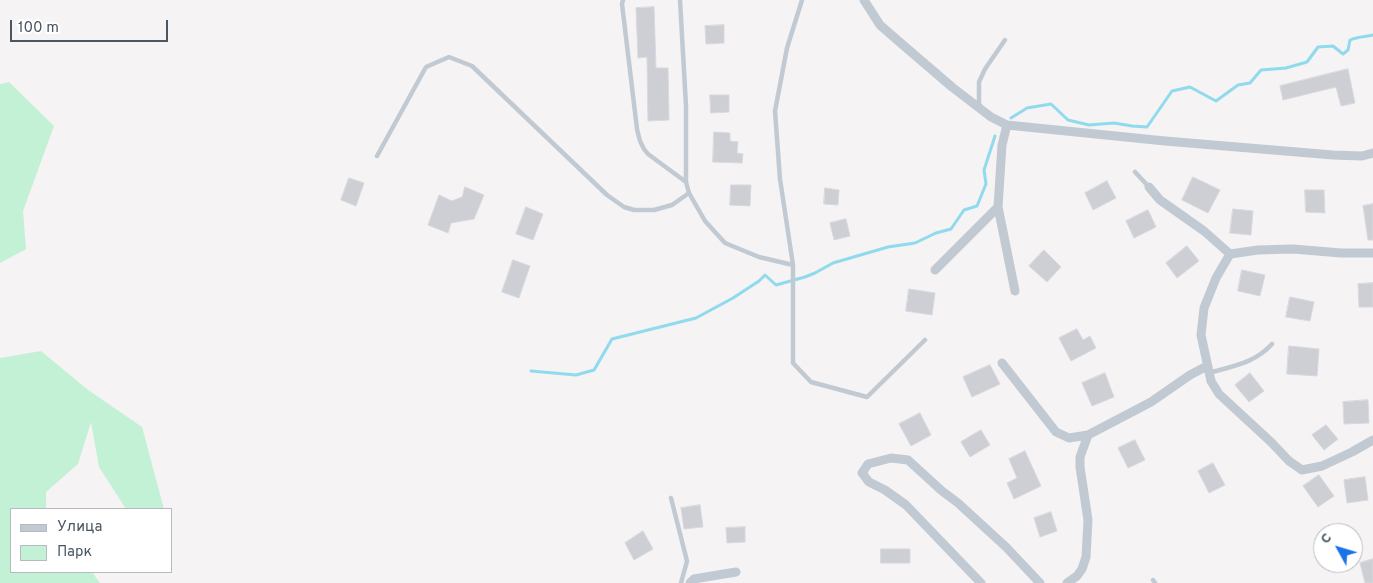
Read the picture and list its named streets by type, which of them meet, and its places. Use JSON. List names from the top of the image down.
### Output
{
  "legend": ["Улица", "Парк"],
  "scale_bar": "100 m",
  "north": "top left"
}
